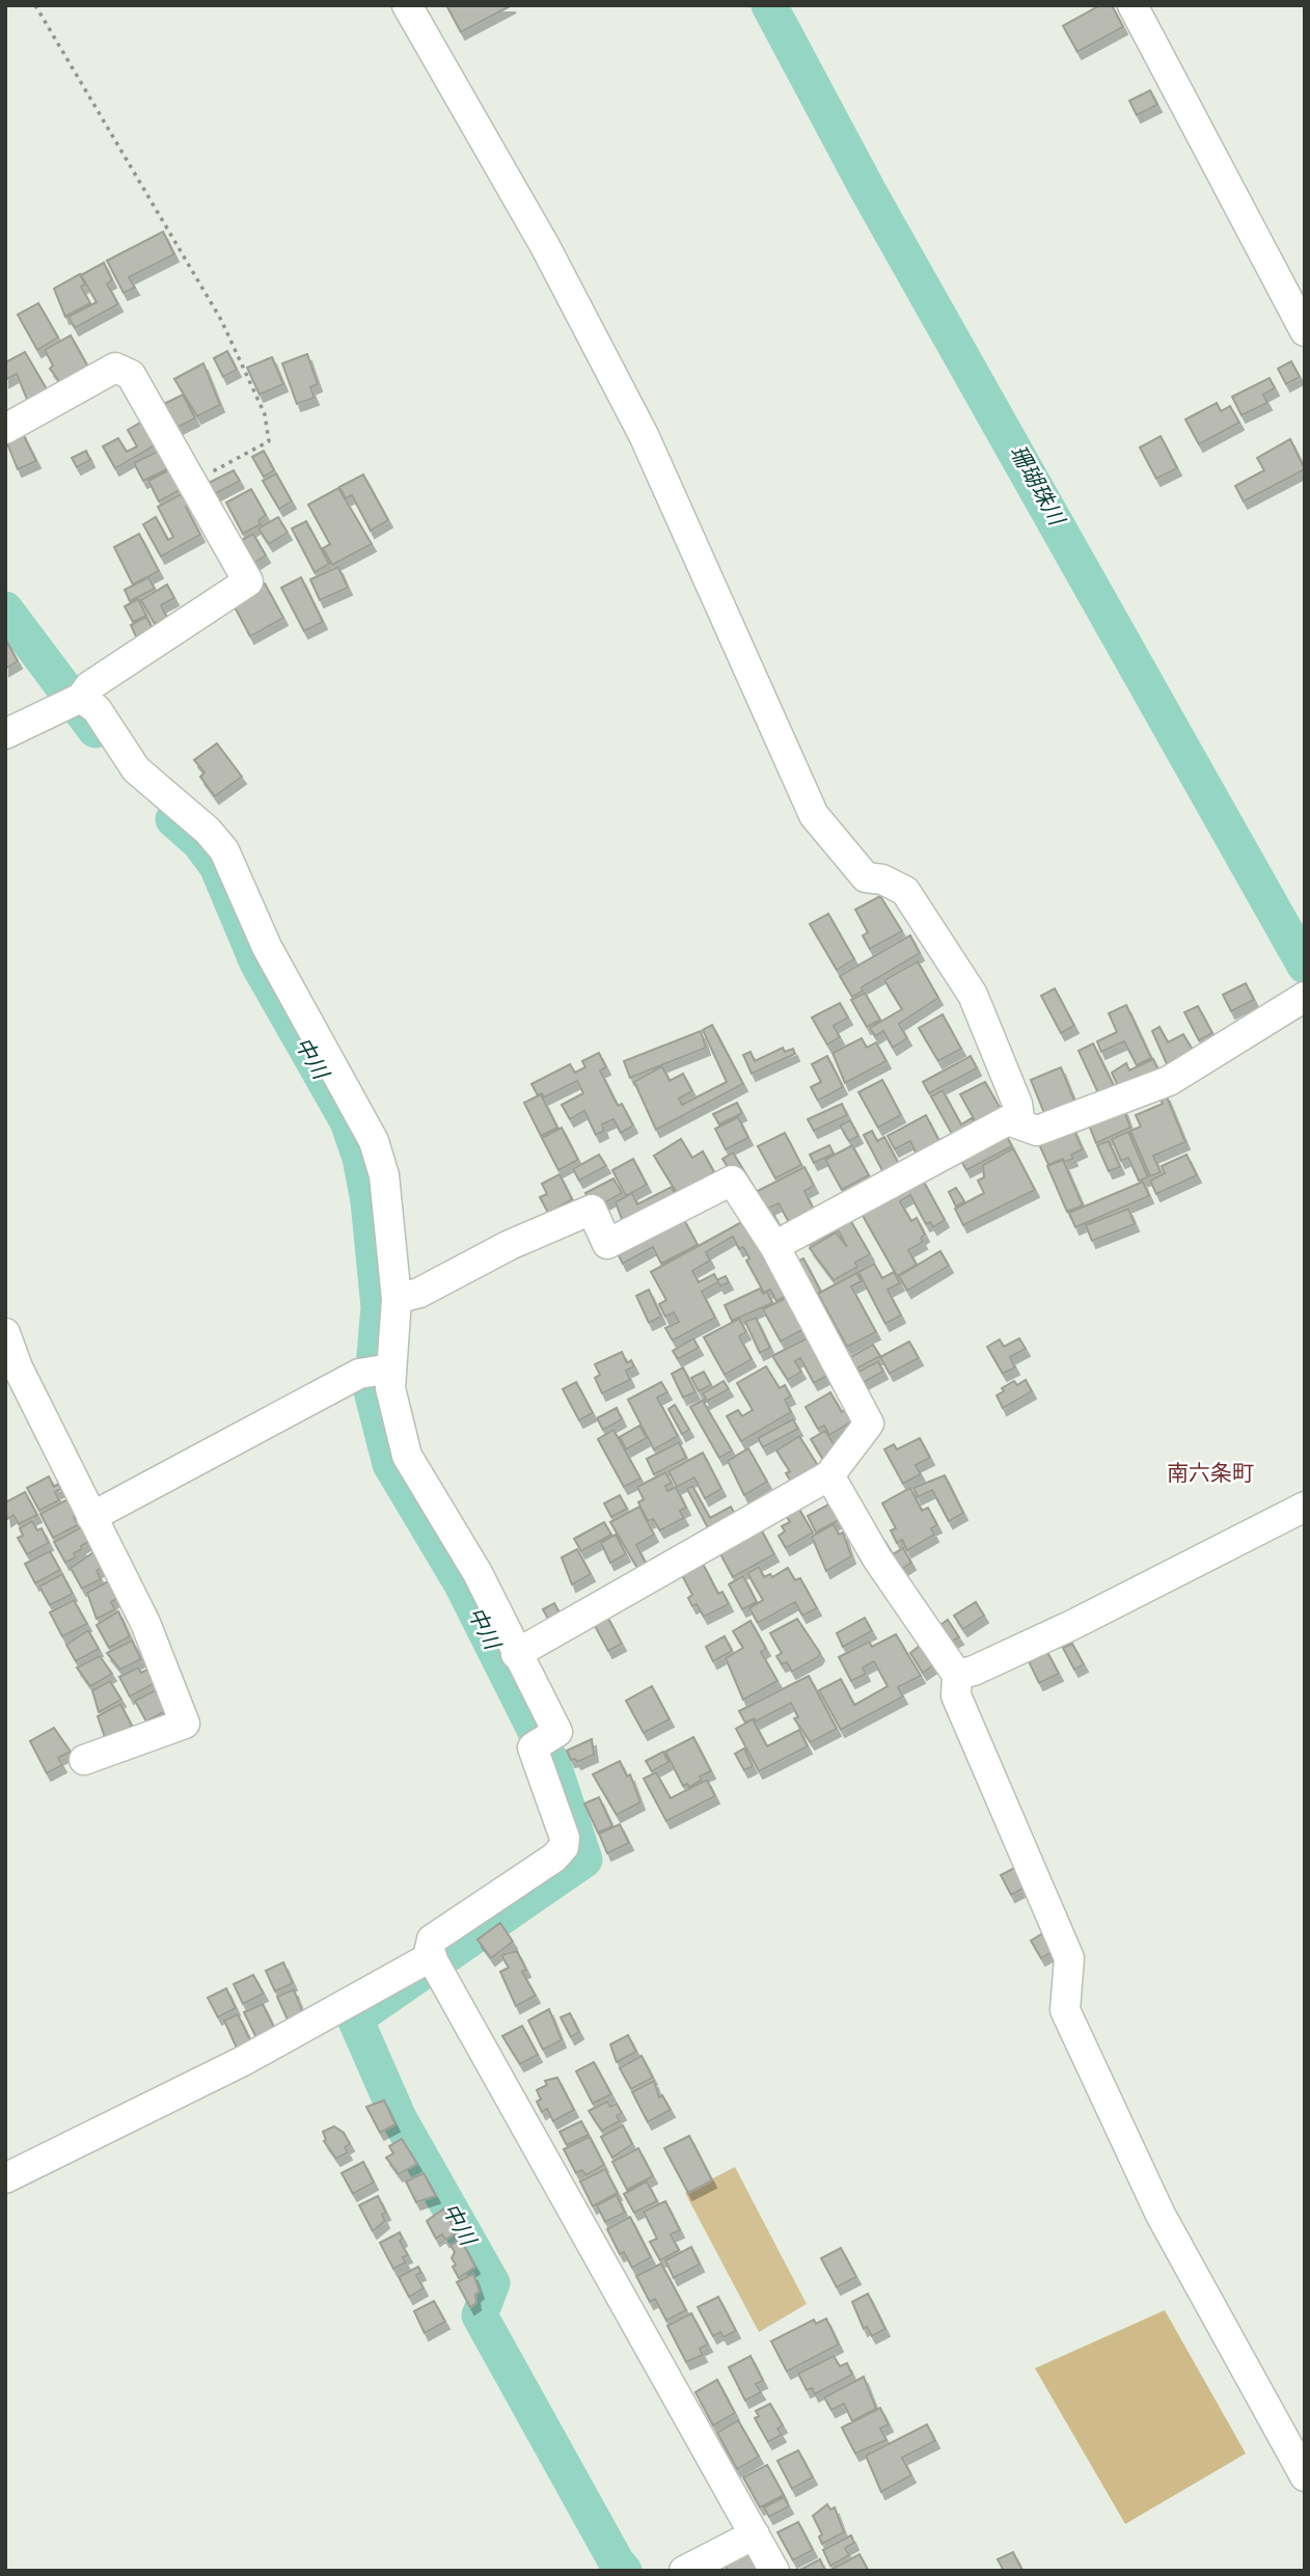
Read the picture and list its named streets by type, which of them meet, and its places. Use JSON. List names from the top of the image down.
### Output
{
  "districts": ["南六条町"],
  "water": ["珊瑚珠川", "中川"]
}
